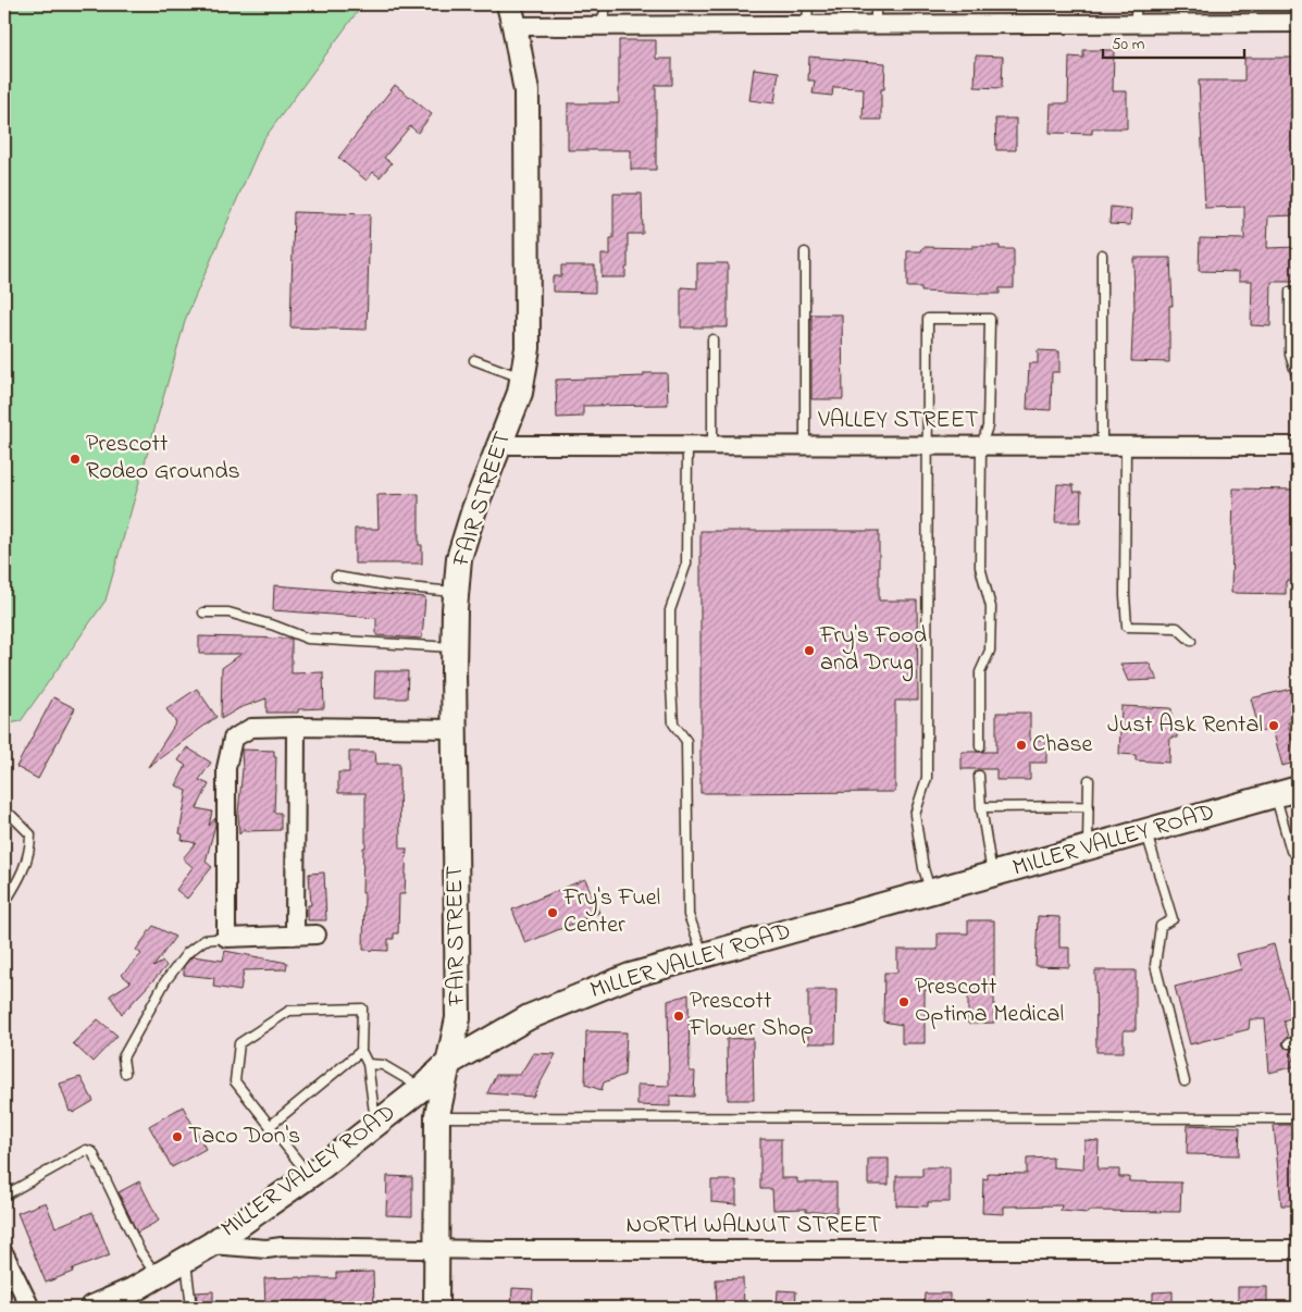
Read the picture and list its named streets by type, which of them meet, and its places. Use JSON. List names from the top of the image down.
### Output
{
  "streets": {
    "main road": ["FAIR STREET", "MILLER VALLEY ROAD"],
    "street": ["VALLEY STREET", "NORTH WALNUT STREET"]
  },
  "crossings": [
    ["VALLEY STREET", "FAIR STREET"],
    ["FAIR STREET", "MILLER VALLEY ROAD"],
    ["FAIR STREET", "NORTH WALNUT STREET"],
    ["MILLER VALLEY ROAD", "NORTH WALNUT STREET"]
  ],
  "places": [
    "Prescott Rodeo Grounds",
    "Fry's Food and Drug",
    "Just Ask Rental",
    "Chase",
    "Fry's Fuel Center",
    "Prescott Optima Medical",
    "Prescott Flower Shop",
    "Taco Don's"
  ],
  "scale_bar": "50 m"
}
